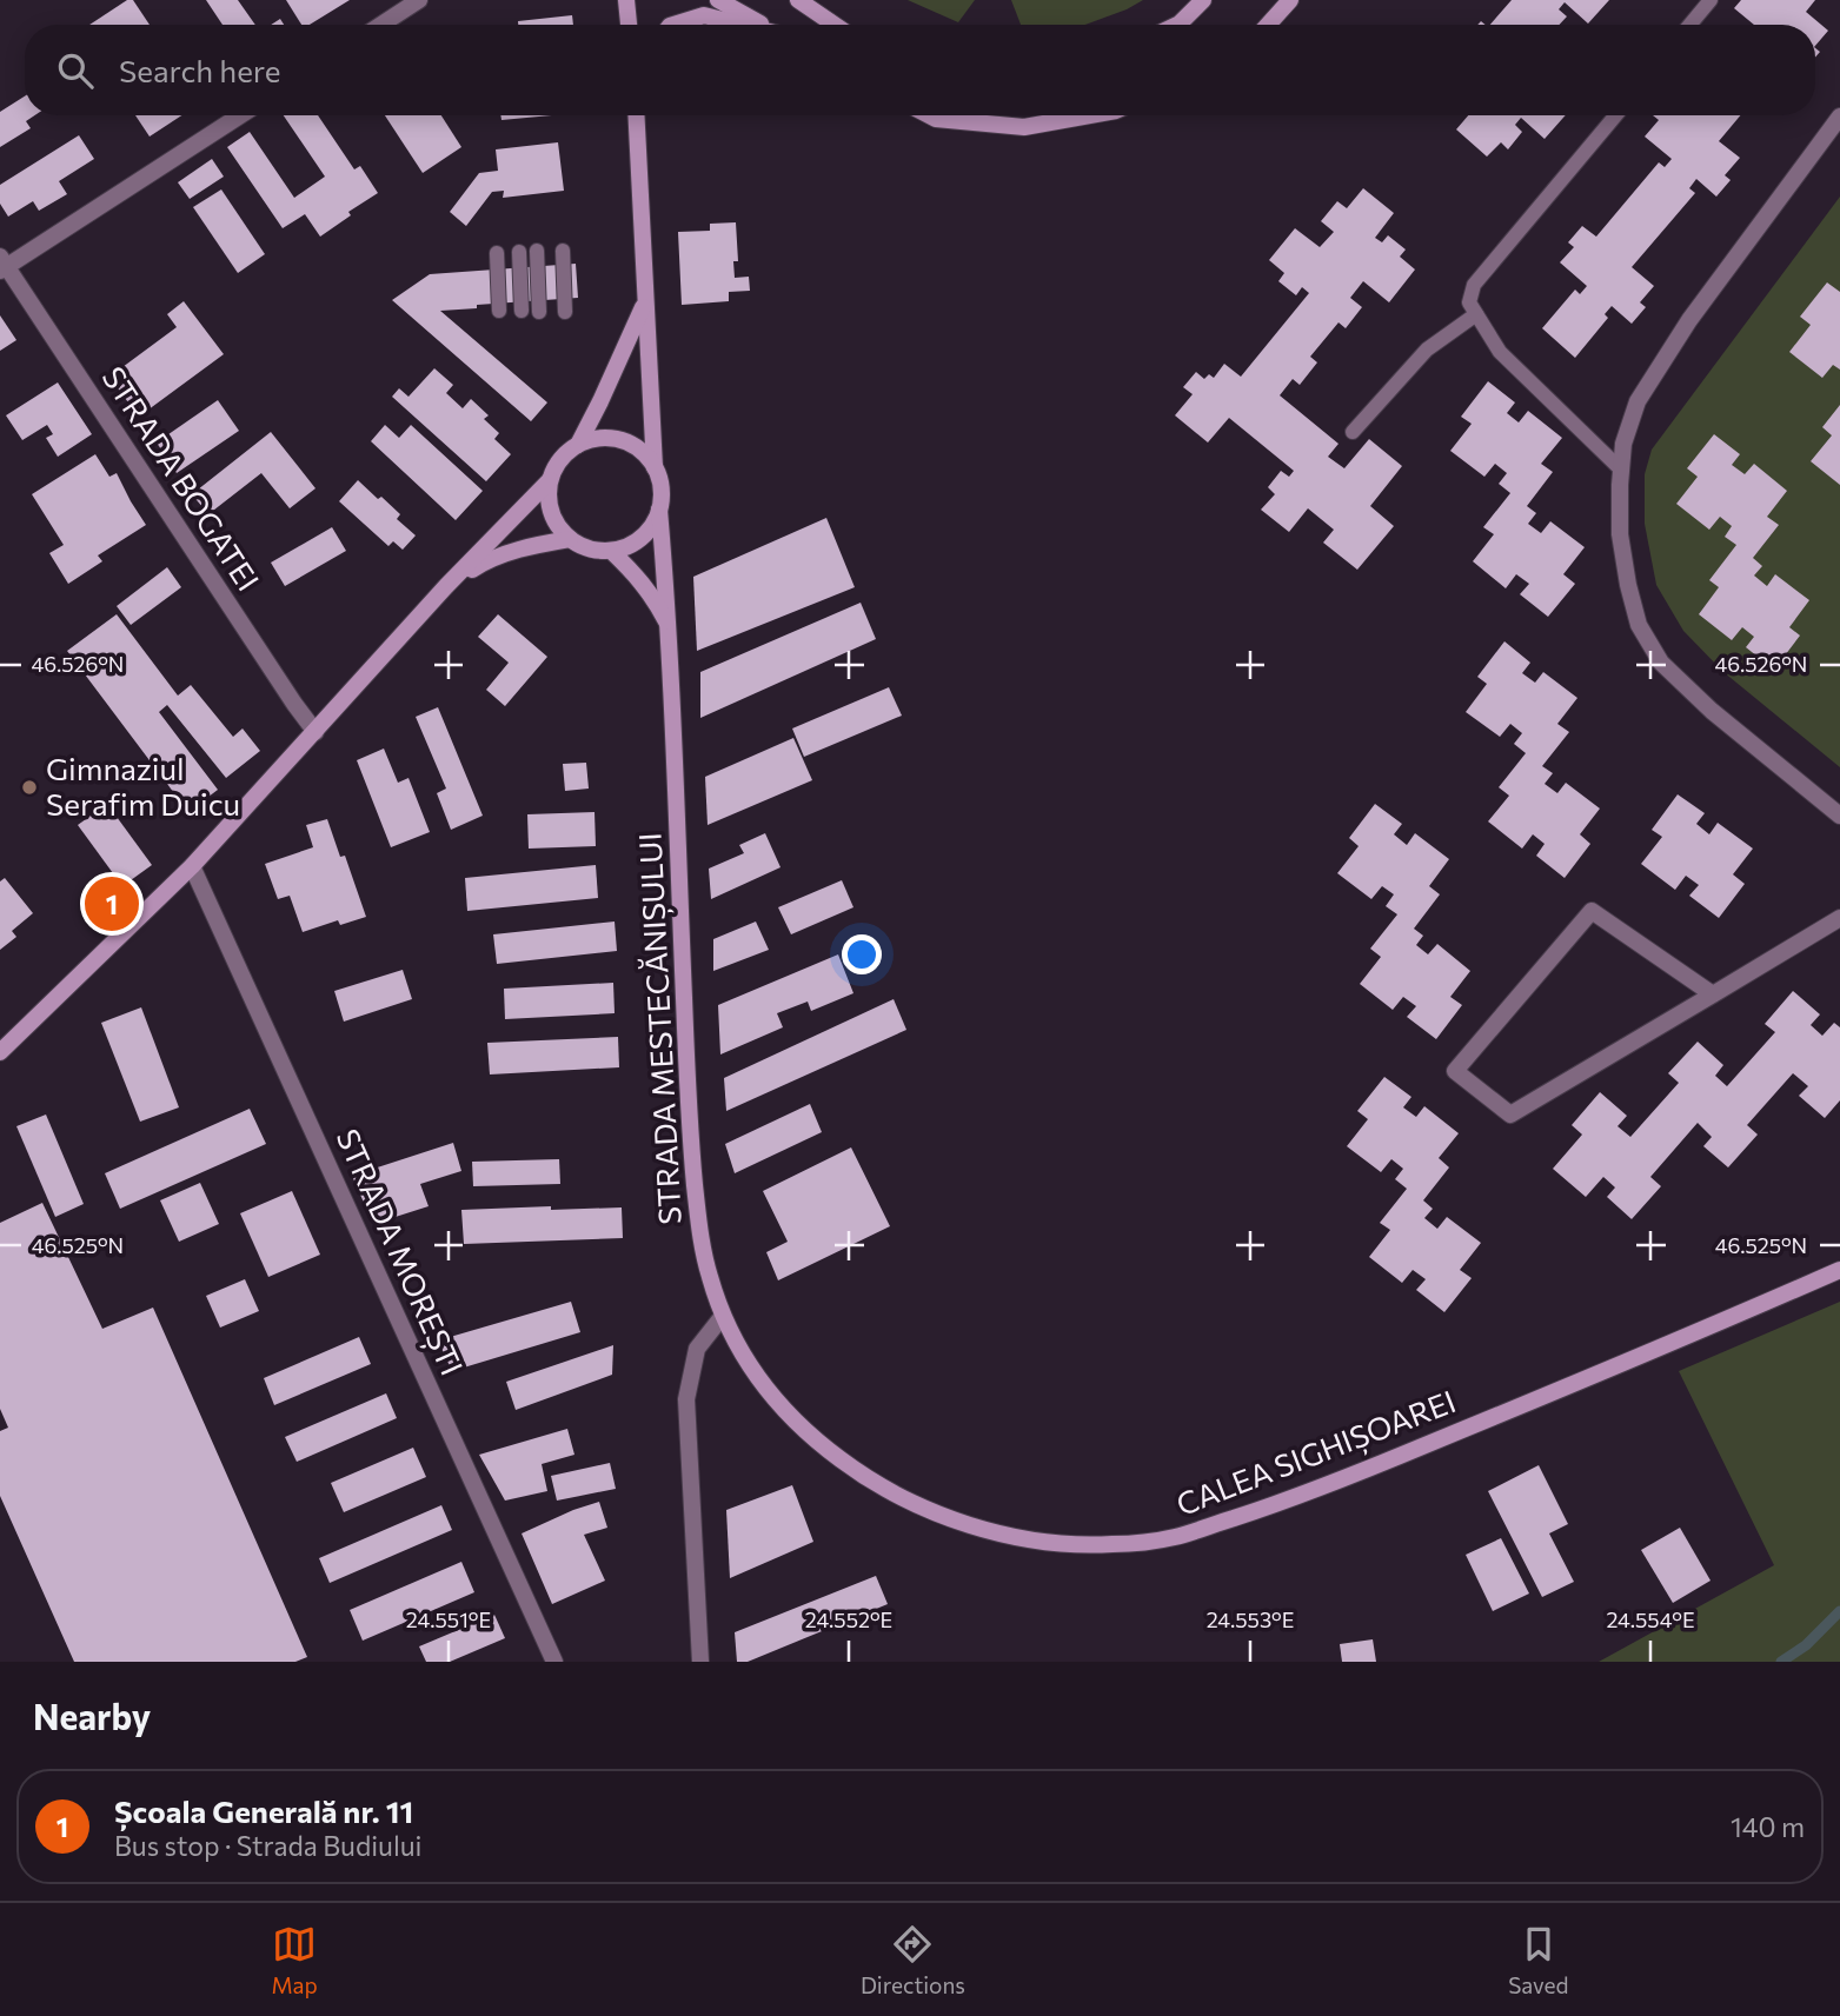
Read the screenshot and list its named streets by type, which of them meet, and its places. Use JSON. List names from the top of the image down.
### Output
{
  "streets": {
    "main road": ["STRADA MESTECĂNIȘULUI", "CALEA SIGHIȘOAREI"],
    "street": ["STRADA BOGATEI", "STRADA MOREȘTI"]
  },
  "crossings": [
    ["STRADA MESTECĂNIȘULUI", "CALEA SIGHIȘOAREI"]
  ],
  "places": ["Gimnaziul Serafim Duicu"],
  "page": {
    "search": "Search here",
    "pins": "1",
    "heading": "Nearby",
    "list": [
      {
        "mark": "1",
        "name": "Școala Generală nr. 11",
        "note": "Bus stop · Strada Budiului",
        "value": "140 m"
      }
    ],
    "nav": ["Map", "Directions", "Saved"]
  },
  "coordinates": [
    "46.526°N",
    "46.525°N",
    "24.551°E",
    "24.552°E",
    "24.553°E",
    "24.554°E"
  ]
}
